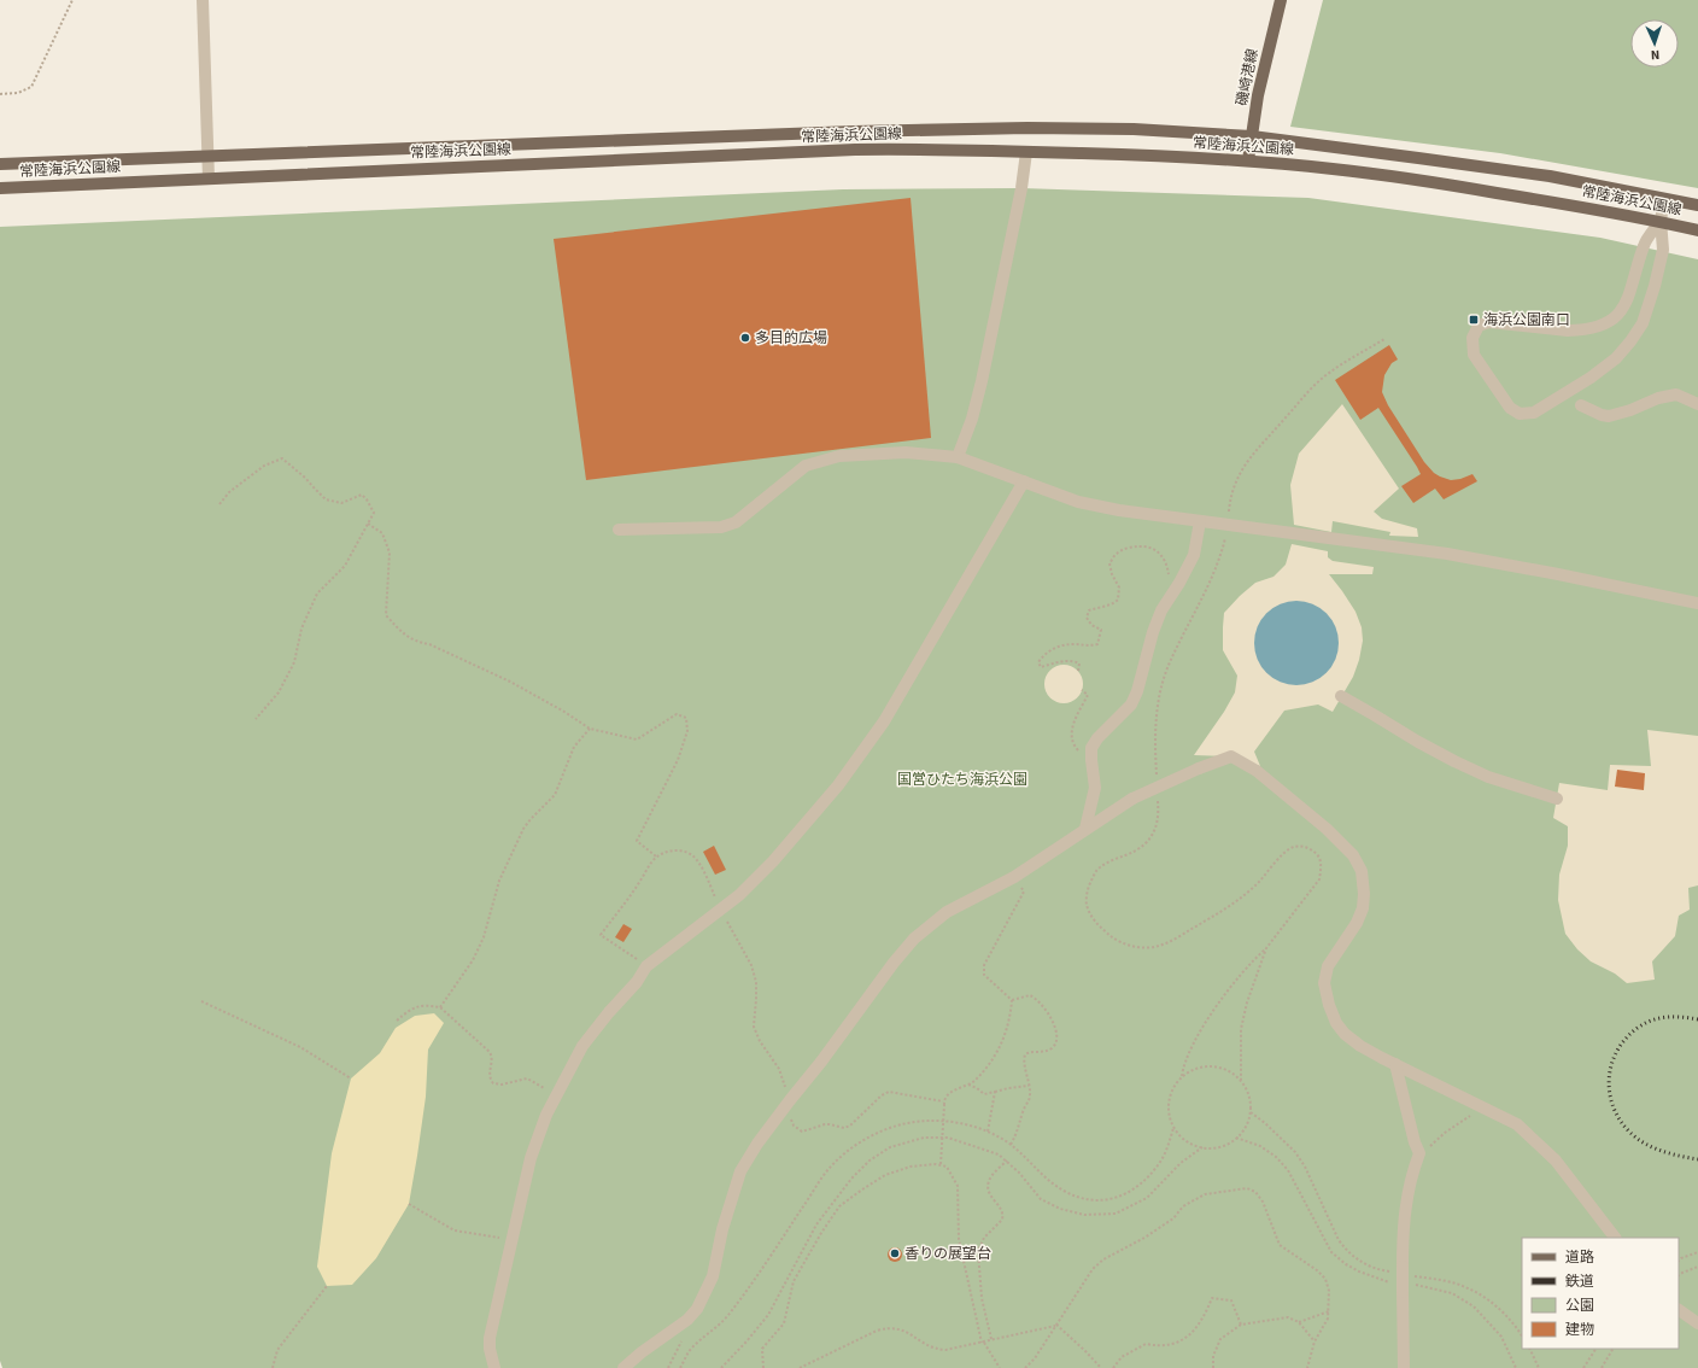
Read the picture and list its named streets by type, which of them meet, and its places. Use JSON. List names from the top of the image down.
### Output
{
  "streets": {
    "main road": ["磯崎港線", "常陸海浜公園線"]
  },
  "crossings": [
    ["磯崎港線", "常陸海浜公園線"]
  ],
  "parks": ["国営ひたち海浜公園"],
  "places": {
    "transit": ["海浜公園南口"],
    "other": ["多目的広場", "香りの展望台"]
  },
  "legend": [
    "道路",
    "鉄道",
    "公園",
    "建物"
  ],
  "north": "bottom"
}
